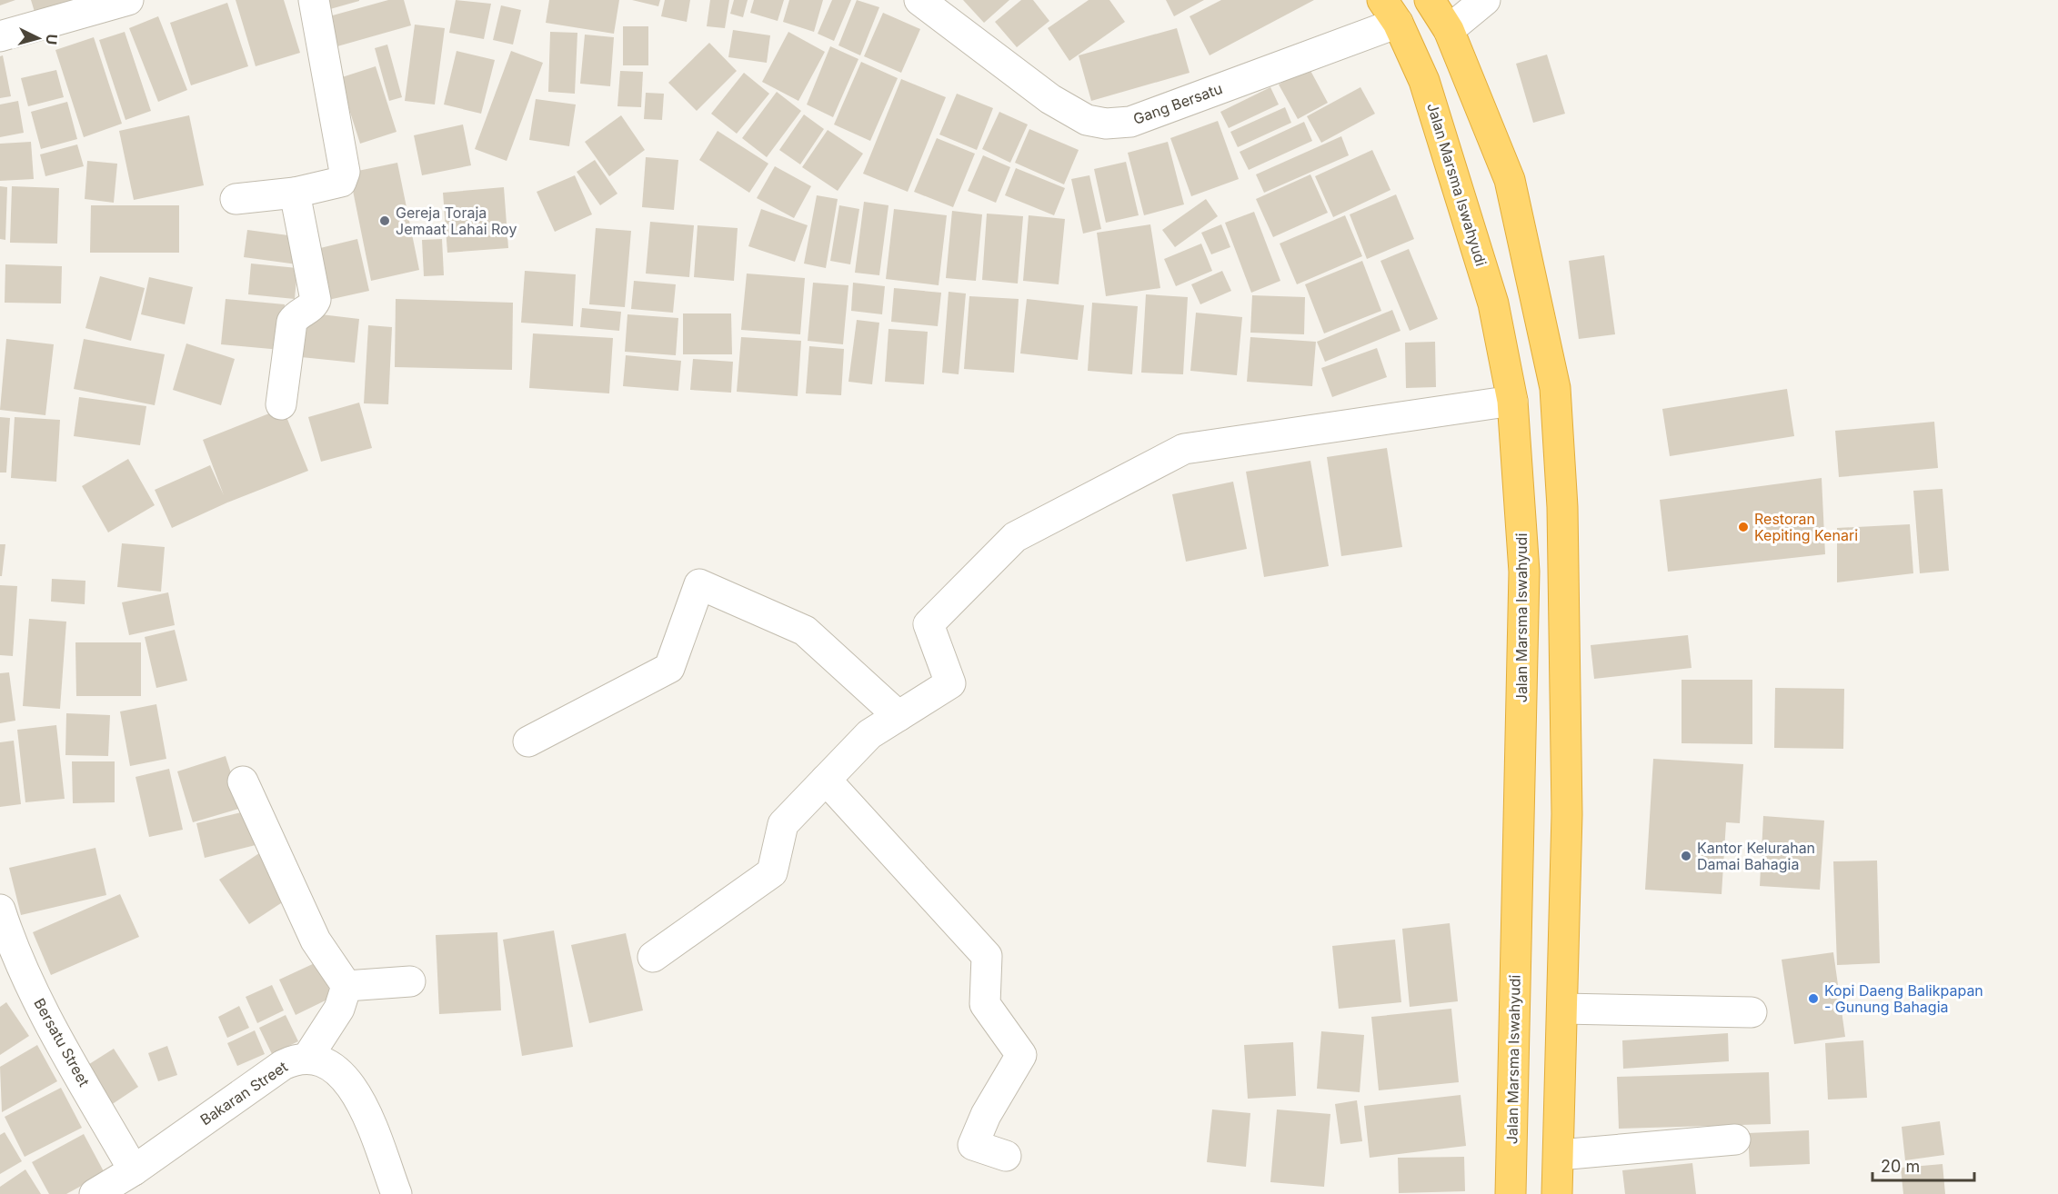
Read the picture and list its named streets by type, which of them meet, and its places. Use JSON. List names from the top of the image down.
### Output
{
  "streets": {
    "highway": ["Jalan Marsma Iswahyudi"],
    "street": ["Gang Bersatu", "Bersatu Street", "Bakaran Street"]
  },
  "crossings": [
    ["Gang Bersatu", "Jalan Marsma Iswahyudi"],
    ["Bersatu Street", "Bakaran Street"]
  ],
  "places": [
    "Gereja Toraja Jemaat Lahai Roy",
    "Restoran Kepiting Kenari",
    "Kantor Kelurahan Damai Bahagia",
    "Kopi Daeng Balikpapan - Gunung Bahagia"
  ],
  "scale_bar": "20 m",
  "north": "right"
}
